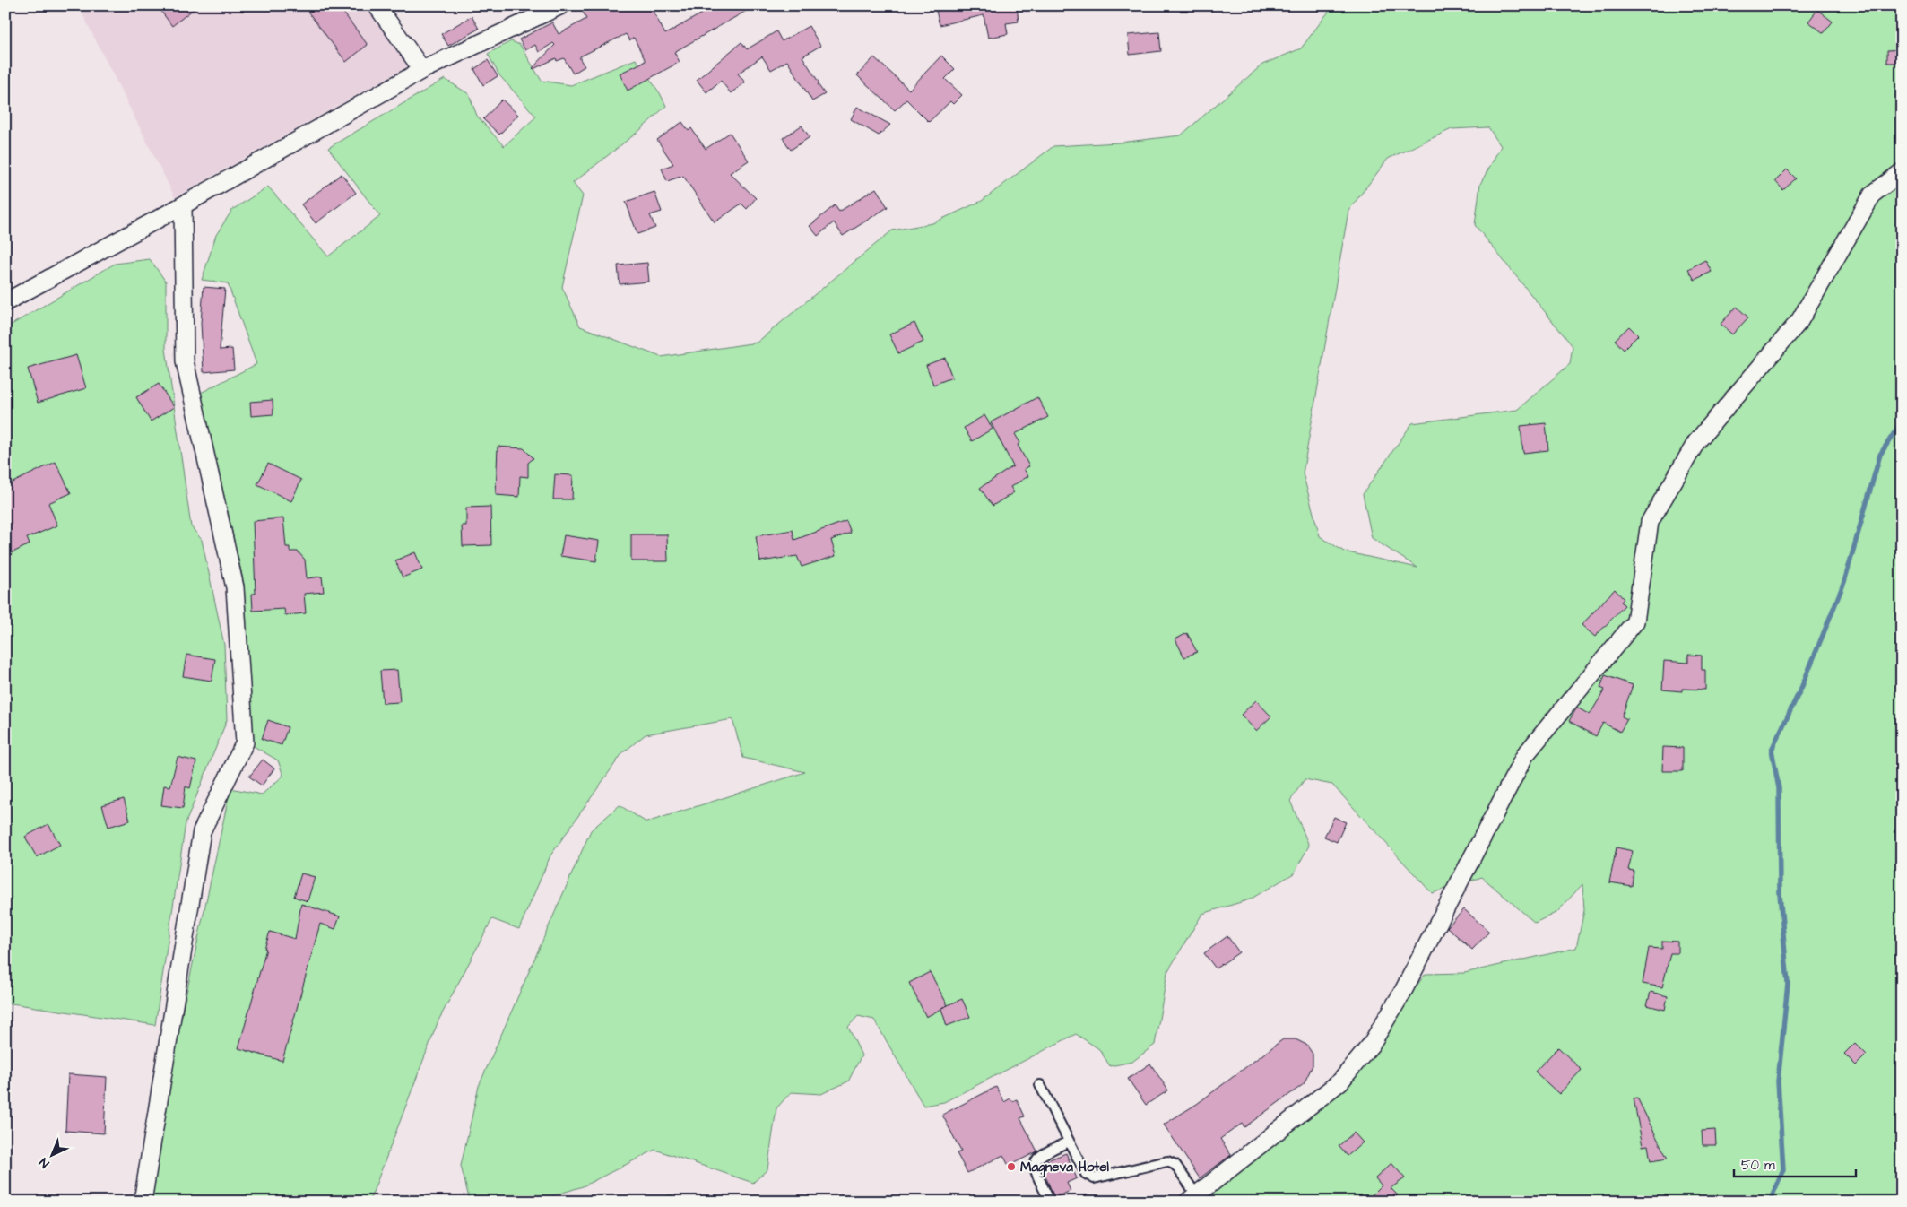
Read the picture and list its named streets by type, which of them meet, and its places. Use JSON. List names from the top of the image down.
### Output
{
  "places": ["Magneva Hotel"],
  "scale_bar": "50 m",
  "north": "bottom left"
}
